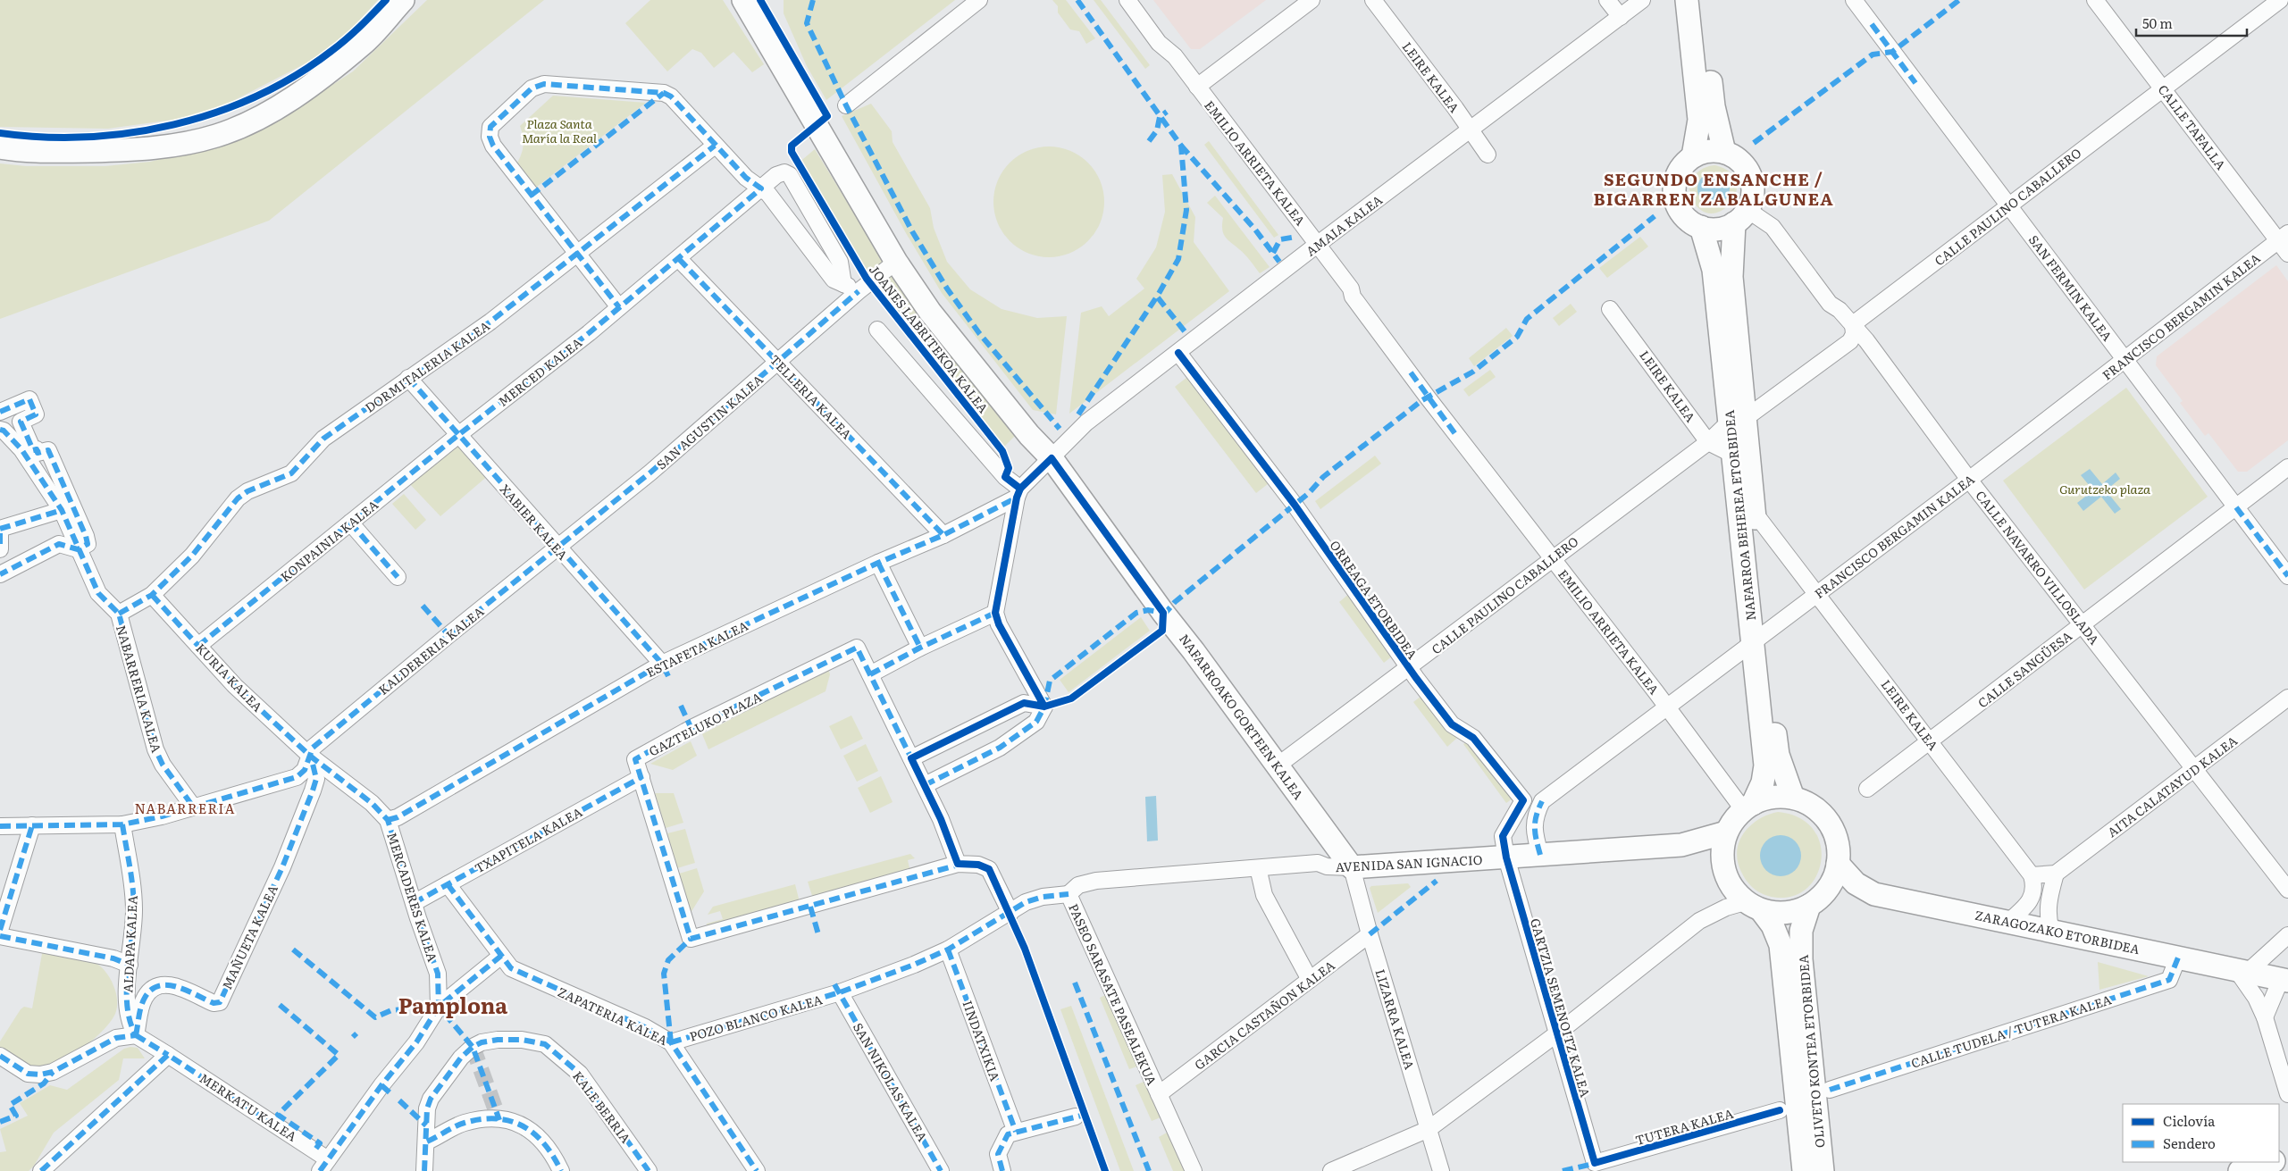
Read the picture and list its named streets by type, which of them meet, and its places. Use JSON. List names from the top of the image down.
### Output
{
  "streets": {
    "main road": [
      "JOANES LABRITEKOA KALEA",
      "NAFARROA BEHEREA ETORBIDEA",
      "NAFARROAKO GORTEEN KALEA",
      "AVENIDA SAN IGNACIO",
      "ZARAGOZAKO ETORBIDEA",
      "OLIVETO KONTEA ETORBIDEA"
    ],
    "street": [
      "LEIRE KALEA",
      "CALLE TAFALLA",
      "EMILIO ARRIETA KALEA",
      "CALLE PAULINO CABALLERO",
      "AMAIA KALEA",
      "SAN FERMIN KALEA",
      "FRANCISCO BERGAMIN KALEA",
      "DORMITALERIA KALEA",
      "MERCED KALEA",
      "TELLERIA KALEA",
      "SAN AGUSTIN KALEA",
      "XABIER KALEA",
      "KONPAINIA KALEA",
      "CALLE NAVARRO VILLOSLADA",
      "ORREAGA ETORBIDEA",
      "ESTAFETA KALEA",
      "KALDERERIA KALEA",
      "CALLE SANGÜESA",
      "KURIA KALEA",
      "NABARRERIA KALEA",
      "GAZTELUKO PLAZA",
      "AITA CALATAYUD KALEA",
      "TXAPITELA KALEA",
      "MERCADERES KALEA",
      "MAÑUETA KALEA",
      "ALDAPA KALEA",
      "PASEO SARASATE PASEALEKUA",
      "GARTZIA SEMENOITZ KALEA",
      "GARCIA CASTAÑON KALEA",
      "ZAPATERIA KALEA",
      "POZO BLANCO KALEA",
      "LIZARRA KALEA",
      "CALLE TUDELA / TUTERA KALEA",
      "IINDATXIKIA",
      "SAN NIKOLAS KALEA",
      "MERKATU KALEA",
      "KALE BERRIA",
      "TUTERA KALEA"
    ]
  },
  "crossings": [
    ["LEIRE KALEA", "CALLE PAULINO CABALLERO"],
    ["LEIRE KALEA", "AMAIA KALEA"],
    ["LEIRE KALEA", "FRANCISCO BERGAMIN KALEA"],
    ["LEIRE KALEA", "NAFARROA BEHEREA ETORBIDEA"],
    ["LEIRE KALEA", "CALLE SANGÜESA"],
    ["CALLE TAFALLA", "CALLE PAULINO CABALLERO"],
    ["CALLE TAFALLA", "FRANCISCO BERGAMIN KALEA"],
    ["EMILIO ARRIETA KALEA", "CALLE PAULINO CABALLERO"],
    ["EMILIO ARRIETA KALEA", "AMAIA KALEA"],
    ["EMILIO ARRIETA KALEA", "FRANCISCO BERGAMIN KALEA"],
    ["EMILIO ARRIETA KALEA", "NAFARROA BEHEREA ETORBIDEA"],
    ["EMILIO ARRIETA KALEA", "AVENIDA SAN IGNACIO"],
    ["EMILIO ARRIETA KALEA", "ZARAGOZAKO ETORBIDEA"],
    ["EMILIO ARRIETA KALEA", "OLIVETO KONTEA ETORBIDEA"],
    ["CALLE PAULINO CABALLERO", "SAN FERMIN KALEA"],
    ["CALLE PAULINO CABALLERO", "NAFARROA BEHEREA ETORBIDEA"],
    ["CALLE PAULINO CABALLERO", "CALLE NAVARRO VILLOSLADA"],
    ["CALLE PAULINO CABALLERO", "ORREAGA ETORBIDEA"],
    ["CALLE PAULINO CABALLERO", "NAFARROAKO GORTEEN KALEA"],
    ["AMAIA KALEA", "JOANES LABRITEKOA KALEA"],
    ["AMAIA KALEA", "ORREAGA ETORBIDEA"],
    ["AMAIA KALEA", "ESTAFETA KALEA"],
    ["AMAIA KALEA", "NAFARROAKO GORTEEN KALEA"],
    ["SAN FERMIN KALEA", "FRANCISCO BERGAMIN KALEA"],
    ["SAN FERMIN KALEA", "CALLE SANGÜESA"],
    ["FRANCISCO BERGAMIN KALEA", "NAFARROA BEHEREA ETORBIDEA"],
    ["FRANCISCO BERGAMIN KALEA", "CALLE NAVARRO VILLOSLADA"],
    ["FRANCISCO BERGAMIN KALEA", "AVENIDA SAN IGNACIO"],
    ["JOANES LABRITEKOA KALEA", "SAN AGUSTIN KALEA"],
    ["JOANES LABRITEKOA KALEA", "NAFARROAKO GORTEEN KALEA"],
    ["DORMITALERIA KALEA", "XABIER KALEA"],
    ["DORMITALERIA KALEA", "KURIA KALEA"],
    ["DORMITALERIA KALEA", "NABARRERIA KALEA"],
    ["MERCED KALEA", "TELLERIA KALEA"],
    ["MERCED KALEA", "XABIER KALEA"],
    ["MERCED KALEA", "KONPAINIA KALEA"],
    ["TELLERIA KALEA", "SAN AGUSTIN KALEA"],
    ["TELLERIA KALEA", "ESTAFETA KALEA"],
    ["SAN AGUSTIN KALEA", "XABIER KALEA"],
    ["SAN AGUSTIN KALEA", "KALDERERIA KALEA"],
    ["NAFARROA BEHEREA ETORBIDEA", "CALLE NAVARRO VILLOSLADA"],
    ["NAFARROA BEHEREA ETORBIDEA", "AVENIDA SAN IGNACIO"],
    ["NAFARROA BEHEREA ETORBIDEA", "ZARAGOZAKO ETORBIDEA"],
    ["NAFARROA BEHEREA ETORBIDEA", "OLIVETO KONTEA ETORBIDEA"],
    ["XABIER KALEA", "KONPAINIA KALEA"],
    ["XABIER KALEA", "ESTAFETA KALEA"],
    ["XABIER KALEA", "KALDERERIA KALEA"],
    ["KONPAINIA KALEA", "KURIA KALEA"],
    ["CALLE NAVARRO VILLOSLADA", "CALLE SANGÜESA"],
    ["CALLE NAVARRO VILLOSLADA", "AITA CALATAYUD KALEA"],
    ["ORREAGA ETORBIDEA", "AVENIDA SAN IGNACIO"],
    ["ORREAGA ETORBIDEA", "GARTZIA SEMENOITZ KALEA"],
    ["ESTAFETA KALEA", "KURIA KALEA"],
    ["ESTAFETA KALEA", "MERCADERES KALEA"],
    ["KALDERERIA KALEA", "KURIA KALEA"],
    ["KALDERERIA KALEA", "MAÑUETA KALEA"],
    ["KURIA KALEA", "NABARRERIA KALEA"],
    ["KURIA KALEA", "MERCADERES KALEA"],
    ["KURIA KALEA", "MAÑUETA KALEA"],
    ["NAFARROAKO GORTEEN KALEA", "AVENIDA SAN IGNACIO"],
    ["NAFARROAKO GORTEEN KALEA", "LIZARRA KALEA"],
    ["GAZTELUKO PLAZA", "TXAPITELA KALEA"],
    ["GAZTELUKO PLAZA", "PASEO SARASATE PASEALEKUA"],
    ["TXAPITELA KALEA", "MERCADERES KALEA"],
    ["AVENIDA SAN IGNACIO", "ZARAGOZAKO ETORBIDEA"],
    ["AVENIDA SAN IGNACIO", "PASEO SARASATE PASEALEKUA"],
    ["AVENIDA SAN IGNACIO", "GARTZIA SEMENOITZ KALEA"],
    ["AVENIDA SAN IGNACIO", "LIZARRA KALEA"],
    ["AVENIDA SAN IGNACIO", "OLIVETO KONTEA ETORBIDEA"],
    ["ZARAGOZAKO ETORBIDEA", "CALLE TUDELA / TUTERA KALEA"],
    ["ZARAGOZAKO ETORBIDEA", "OLIVETO KONTEA ETORBIDEA"],
    ["MAÑUETA KALEA", "ALDAPA KALEA"],
    ["MAÑUETA KALEA", "MERKATU KALEA"],
    ["ALDAPA KALEA", "MERKATU KALEA"],
    ["PASEO SARASATE PASEALEKUA", "GARCIA CASTAÑON KALEA"],
    ["PASEO SARASATE PASEALEKUA", "POZO BLANCO KALEA"],
    ["PASEO SARASATE PASEALEKUA", "IINDATXIKIA"],
    ["GARTZIA SEMENOITZ KALEA", "TUTERA KALEA"],
    ["GARCIA CASTAÑON KALEA", "LIZARRA KALEA"],
    ["ZAPATERIA KALEA", "POZO BLANCO KALEA"],
    ["POZO BLANCO KALEA", "IINDATXIKIA"],
    ["POZO BLANCO KALEA", "SAN NIKOLAS KALEA"]
  ],
  "districts": ["SEGUNDO ENSANCHE / BIGARREN ZABALGUNEA", "NABARRERIA", "Pamplona"],
  "parks": ["Plaza Santa María la Real", "Gurutzeko plaza"],
  "legend": ["Ciclovía", "Sendero"],
  "scale_bar": "50 m"
}
